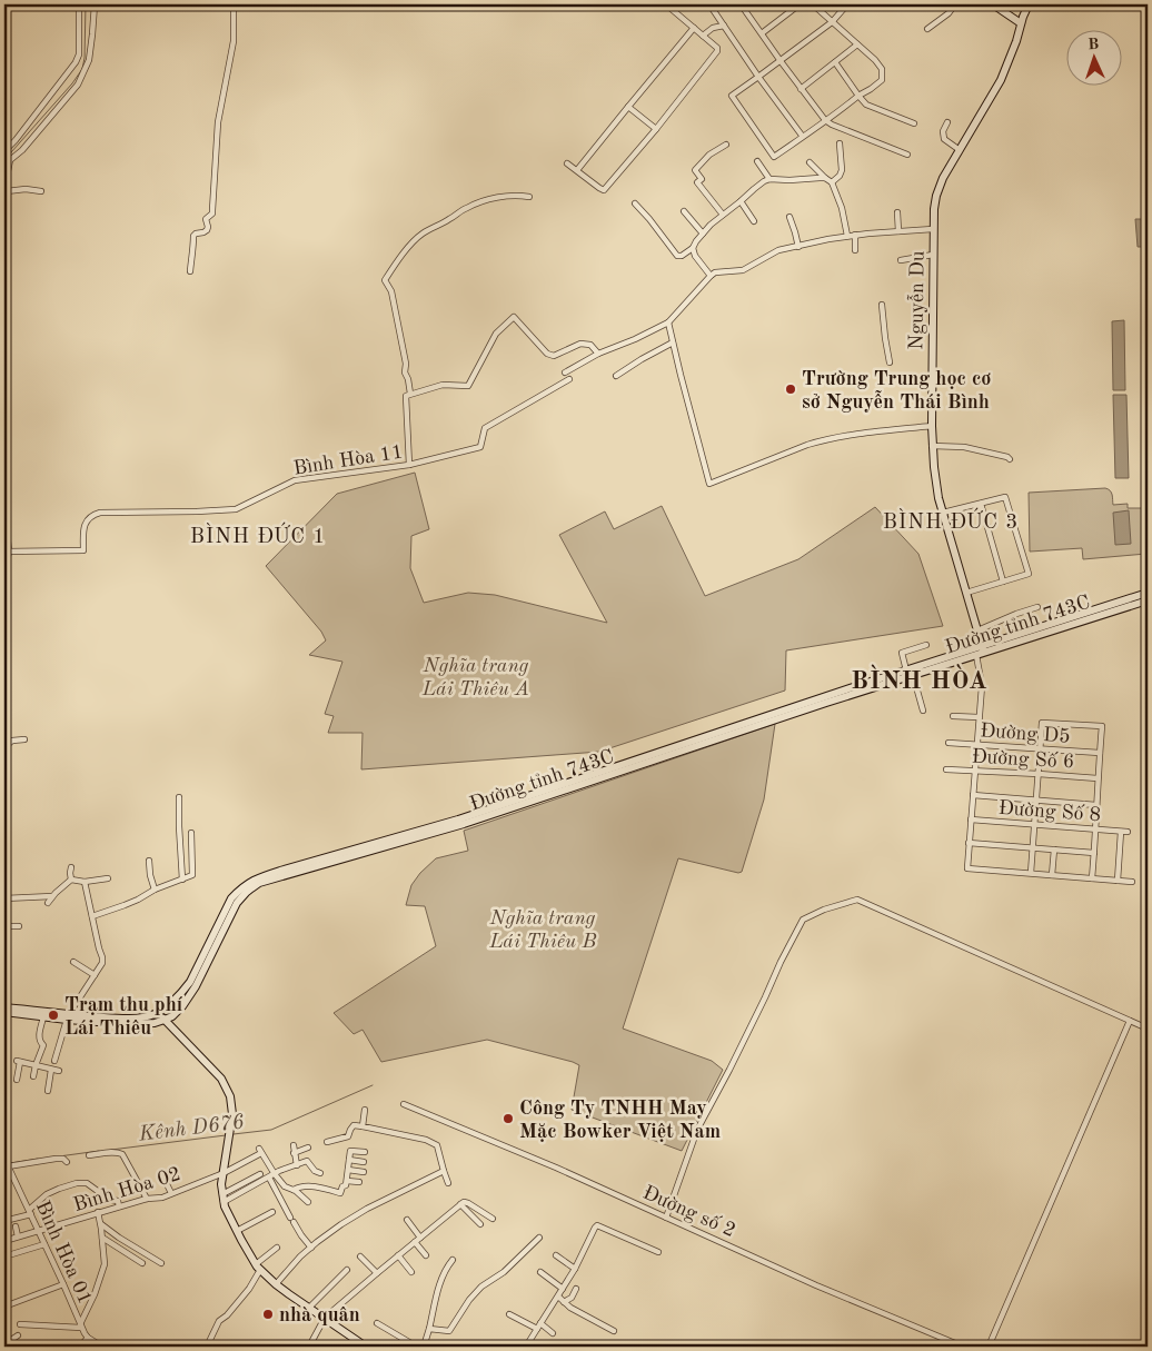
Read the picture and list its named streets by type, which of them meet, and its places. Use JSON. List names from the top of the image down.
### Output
{
  "streets": {
    "main road": ["Nguyễn Du", "Đường tỉnh 743C"],
    "street": [
      "Bình Hòa 11",
      "Đường D5",
      "Đường Số 6",
      "Đường Số 8",
      "Bình Hòa 02",
      "Đường số 2",
      "Bình Hòa 01"
    ]
  },
  "crossings": [
    ["Nguyễn Du", "Đường tỉnh 743C"],
    ["Bình Hòa 02", "Bình Hòa 01"]
  ],
  "districts": ["BÌNH ĐỨC 3", "BÌNH ĐỨC 1", "BÌNH HÒA"],
  "water": ["Kênh D676"],
  "parks": ["Nghĩa trang Lái Thiêu A", "Nghĩa trang Lái Thiêu B"],
  "places": [
    "Trường Trung học cơ sở Nguyễn Thái Bình",
    "Trạm thu phí Lái Thiêu",
    "Công Ty TNHH May Mặc Bowker Việt Nam",
    "nhà quân"
  ],
  "north": "top"
}
